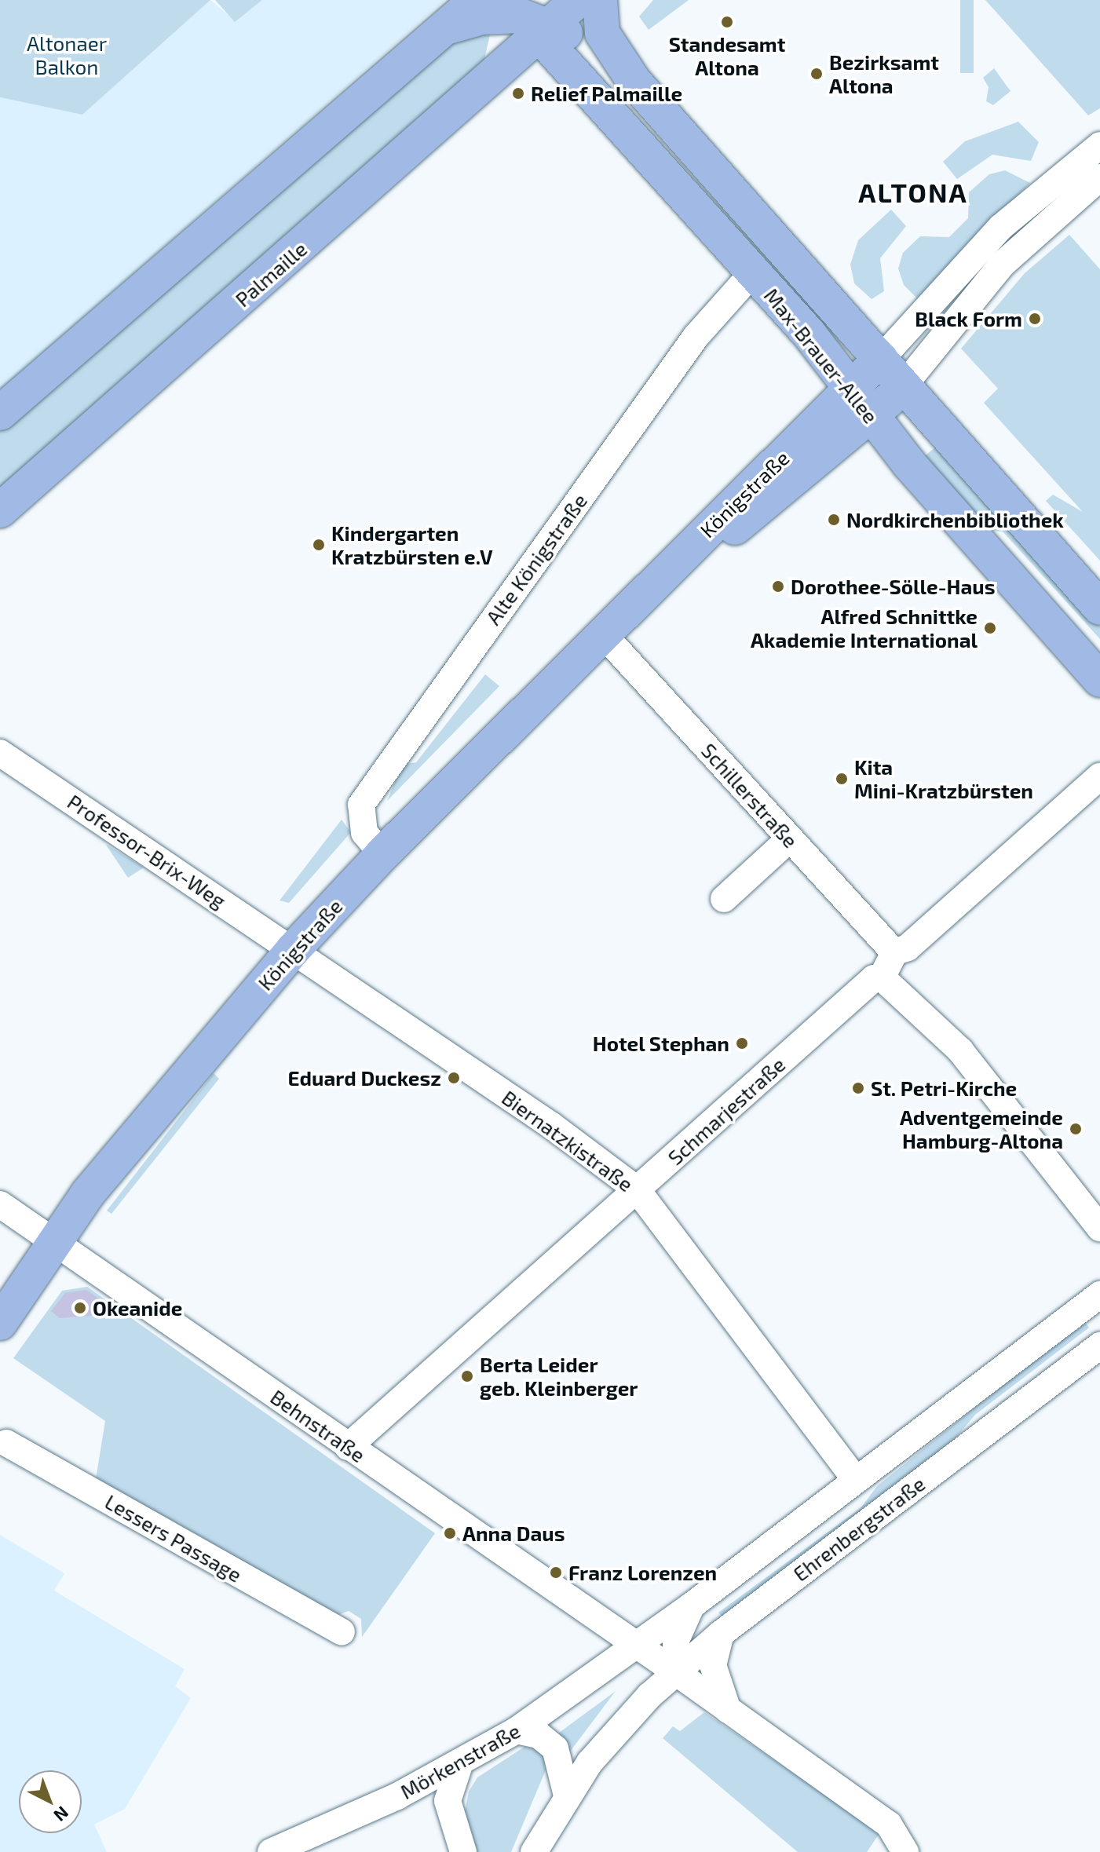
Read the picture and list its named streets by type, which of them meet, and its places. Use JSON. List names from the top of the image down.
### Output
{
  "streets": {
    "main road": ["Palmaille", "Max-Brauer-Allee", "Königstraße"],
    "street": [
      "Alte Königstraße",
      "Schillerstraße",
      "Professor-Brix-Weg",
      "Schmarjestraße",
      "Biernatzkistraße",
      "Behnstraße",
      "Ehrenbergstraße",
      "Lessers Passage",
      "Mörkenstraße"
    ]
  },
  "crossings": [
    ["Palmaille", "Max-Brauer-Allee"],
    ["Max-Brauer-Allee", "Königstraße"],
    ["Max-Brauer-Allee", "Alte Königstraße"],
    ["Königstraße", "Alte Königstraße"],
    ["Königstraße", "Schillerstraße"],
    ["Königstraße", "Professor-Brix-Weg"],
    ["Königstraße", "Biernatzkistraße"],
    ["Königstraße", "Behnstraße"],
    ["Professor-Brix-Weg", "Biernatzkistraße"],
    ["Schmarjestraße", "Biernatzkistraße"],
    ["Schmarjestraße", "Behnstraße"],
    ["Biernatzkistraße", "Ehrenbergstraße"],
    ["Behnstraße", "Ehrenbergstraße"],
    ["Behnstraße", "Mörkenstraße"],
    ["Ehrenbergstraße", "Mörkenstraße"]
  ],
  "districts": ["ALTONA"],
  "parks": ["Altonaer Balkon"],
  "places": [
    "Standesamt Altona",
    "Bezirksamt Altona",
    "Relief Palmaille",
    "Black Form",
    "Nordkirchenbibliothek",
    "Kindergarten Kratzbürsten e.V",
    "Dorothee-Sölle-Haus",
    "Alfred Schnittke Akademie International",
    "Kita Mini-Kratzbürsten",
    "Hotel Stephan",
    "Eduard Duckesz",
    "St. Petri-Kirche",
    "Adventgemeinde Hamburg-Altona",
    "Okeanide",
    "Berta Leider geb. Kleinberger",
    "Anna Daus",
    "Franz Lorenzen"
  ],
  "north": "bottom right"
}
